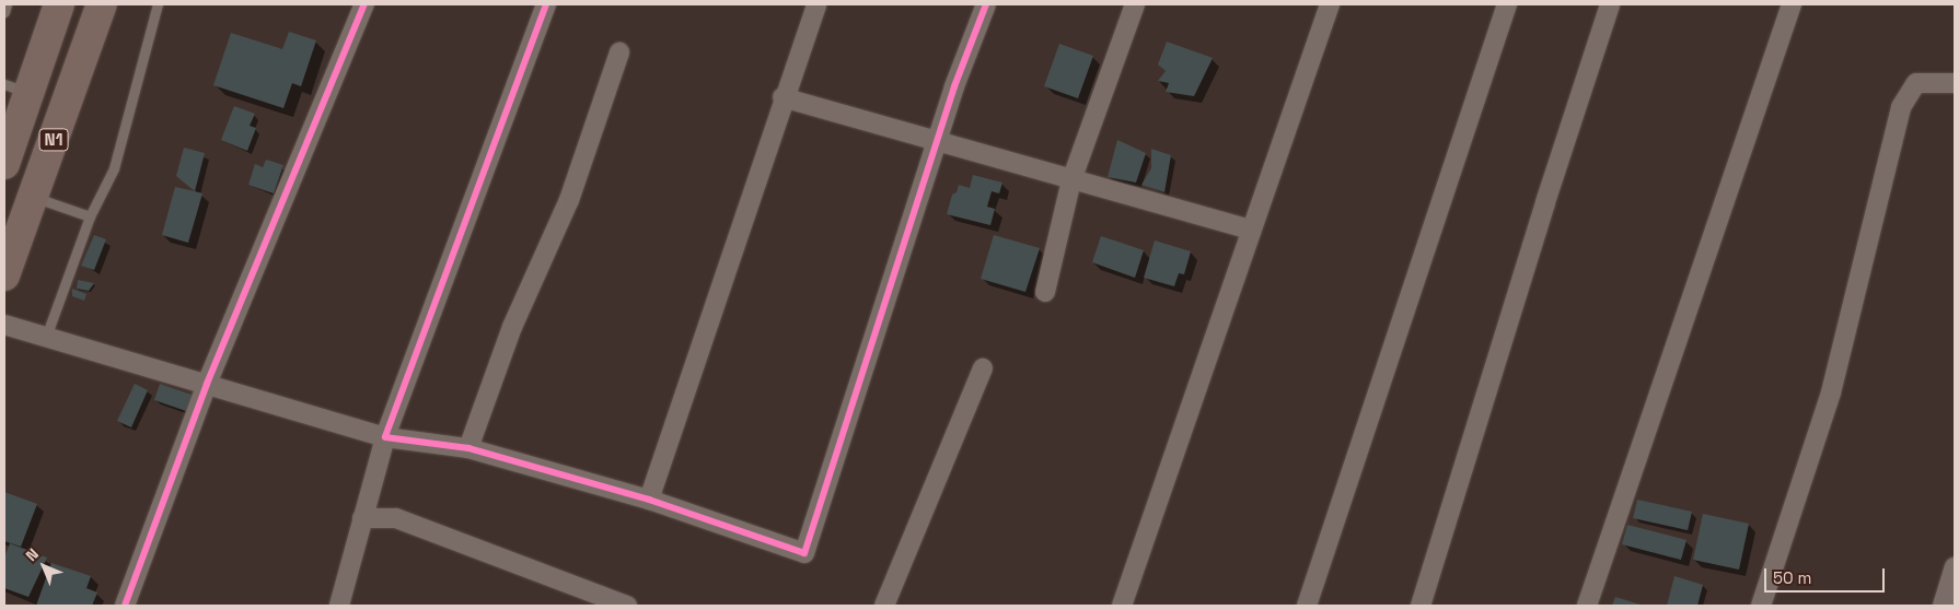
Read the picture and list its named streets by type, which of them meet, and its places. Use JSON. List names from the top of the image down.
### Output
{
  "streets": {
    "highway": ["N1"]
  },
  "scale_bar": "50 m",
  "north": "top left"
}
